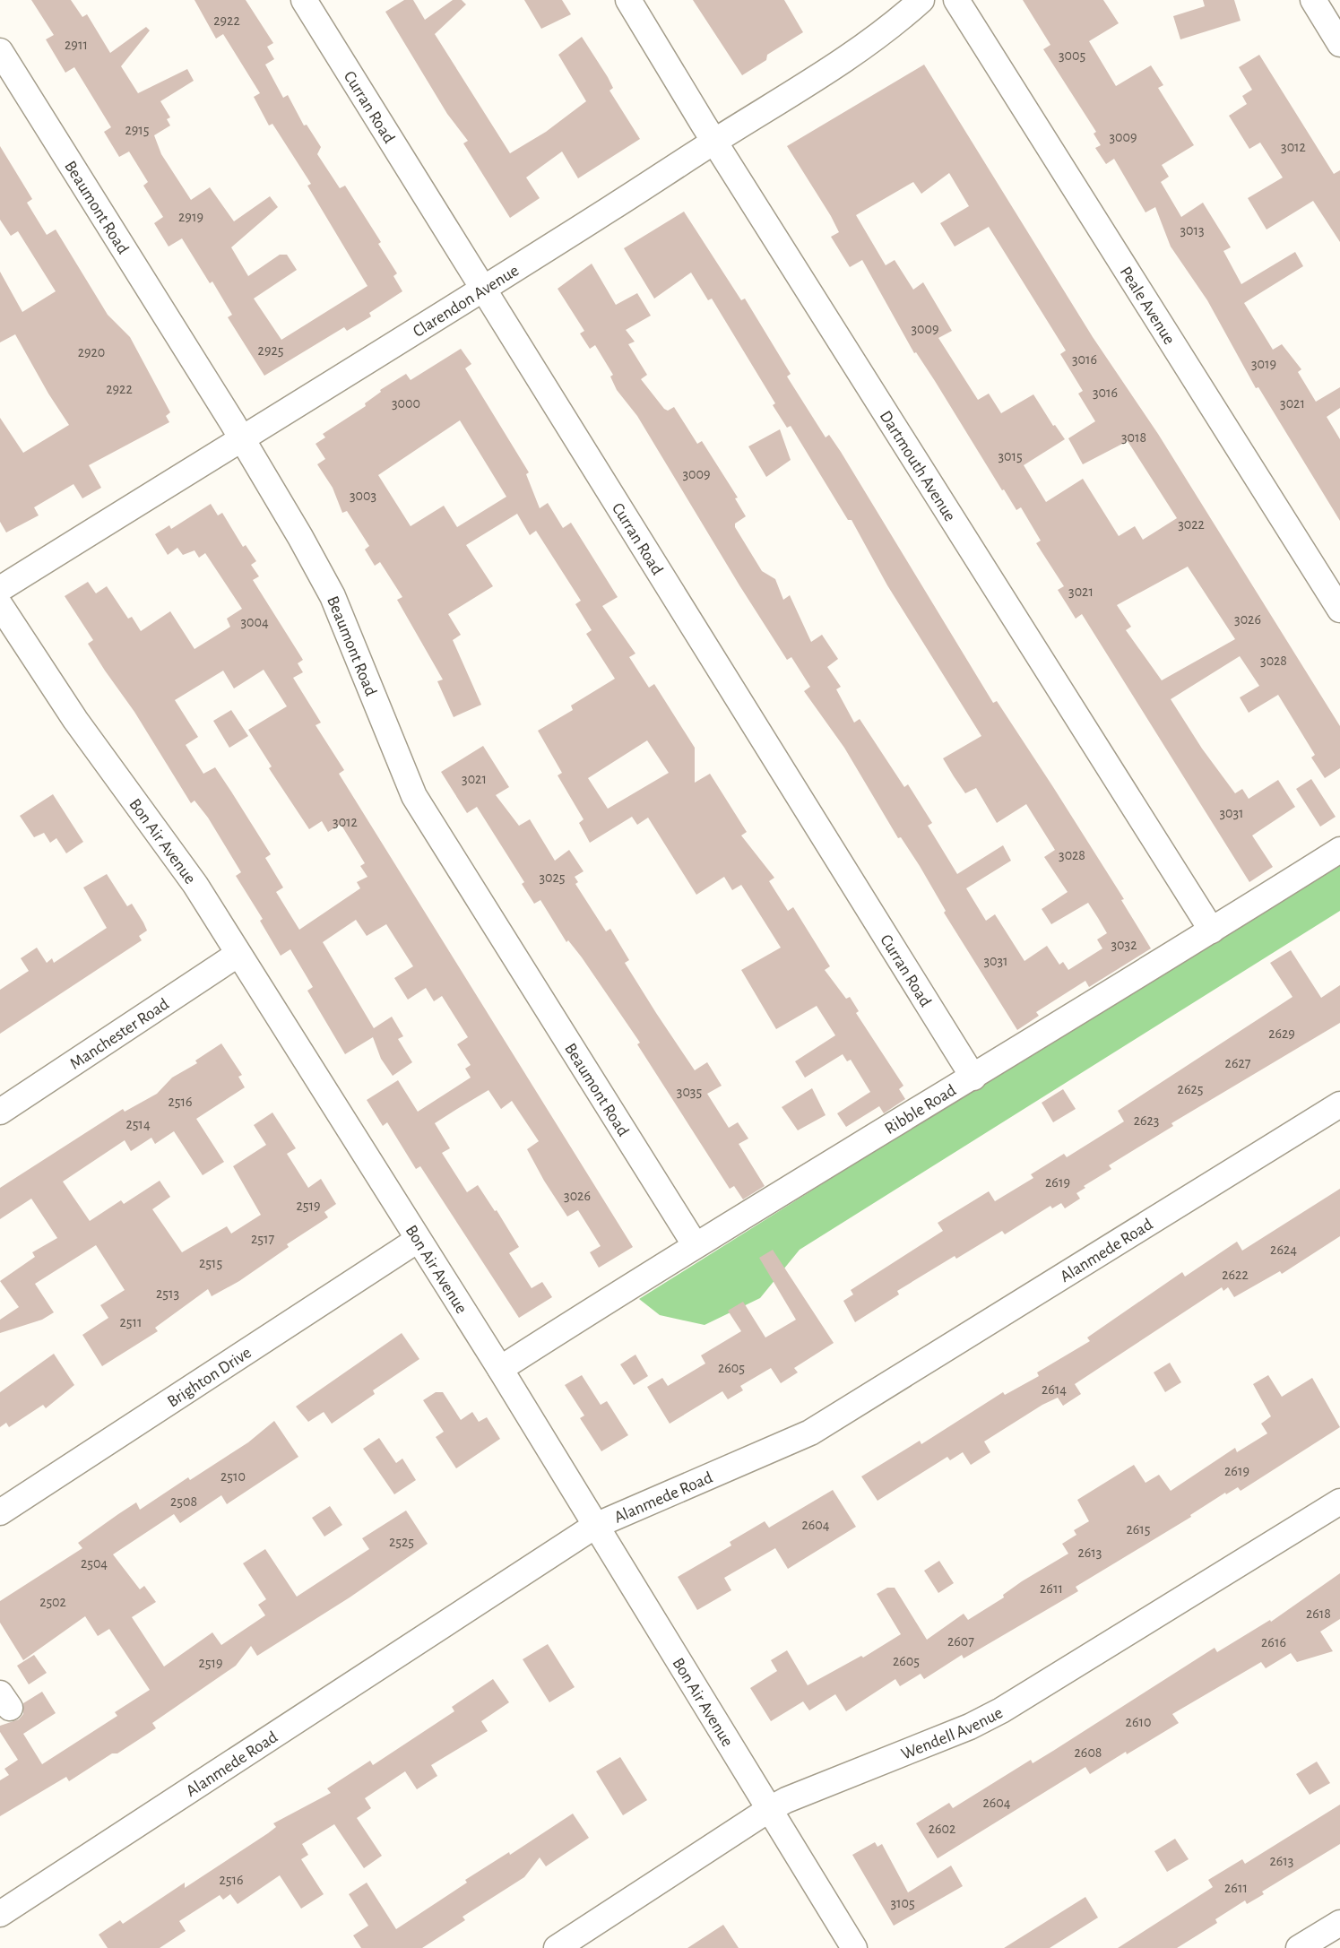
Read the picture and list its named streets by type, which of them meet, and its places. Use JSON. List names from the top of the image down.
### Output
{
  "streets": {
    "street": [
      "Curran Road",
      "Beaumont Road",
      "Clarendon Avenue",
      "Peale Avenue",
      "Dartmouth Avenue",
      "Bon Air Avenue",
      "Manchester Road",
      "Ribble Road",
      "Alanmede Road",
      "Brighton Drive",
      "Wendell Avenue"
    ]
  },
  "crossings": [
    ["Curran Road", "Clarendon Avenue"],
    ["Curran Road", "Ribble Road"],
    ["Beaumont Road", "Clarendon Avenue"],
    ["Beaumont Road", "Ribble Road"],
    ["Clarendon Avenue", "Dartmouth Avenue"],
    ["Dartmouth Avenue", "Ribble Road"],
    ["Bon Air Avenue", "Manchester Road"],
    ["Bon Air Avenue", "Ribble Road"],
    ["Bon Air Avenue", "Alanmede Road"],
    ["Bon Air Avenue", "Brighton Drive"],
    ["Bon Air Avenue", "Wendell Avenue"]
  ],
  "house_numbers": [
    "2922",
    "2911",
    "3005",
    "2915",
    "3009",
    "3012",
    "2919",
    "3013",
    "3009",
    "2925",
    "2920",
    "3016",
    "3019",
    "2922",
    "3016",
    "3000",
    "3021",
    "3018",
    "3015",
    "3009",
    "3003",
    "3022",
    "3021",
    "3026",
    "3004",
    "3028",
    "3021",
    "3031",
    "3012",
    "3028",
    "3025",
    "3032",
    "3031",
    "2629",
    "2627",
    "2625",
    "3035",
    "2516",
    "2623",
    "2514",
    "2619",
    "3026",
    "2519",
    "2517",
    "2624",
    "2515",
    "2622",
    "2513",
    "2511",
    "2605",
    "2614",
    "2619",
    "2510",
    "2508",
    "2604",
    "2615",
    "2525",
    "2613",
    "2504",
    "2611",
    "2502",
    "2618",
    "2607",
    "2616",
    "2605",
    "2519",
    "2610",
    "2608",
    "2604",
    "2602",
    "2613",
    "2516",
    "2611",
    "3105"
  ]
}
